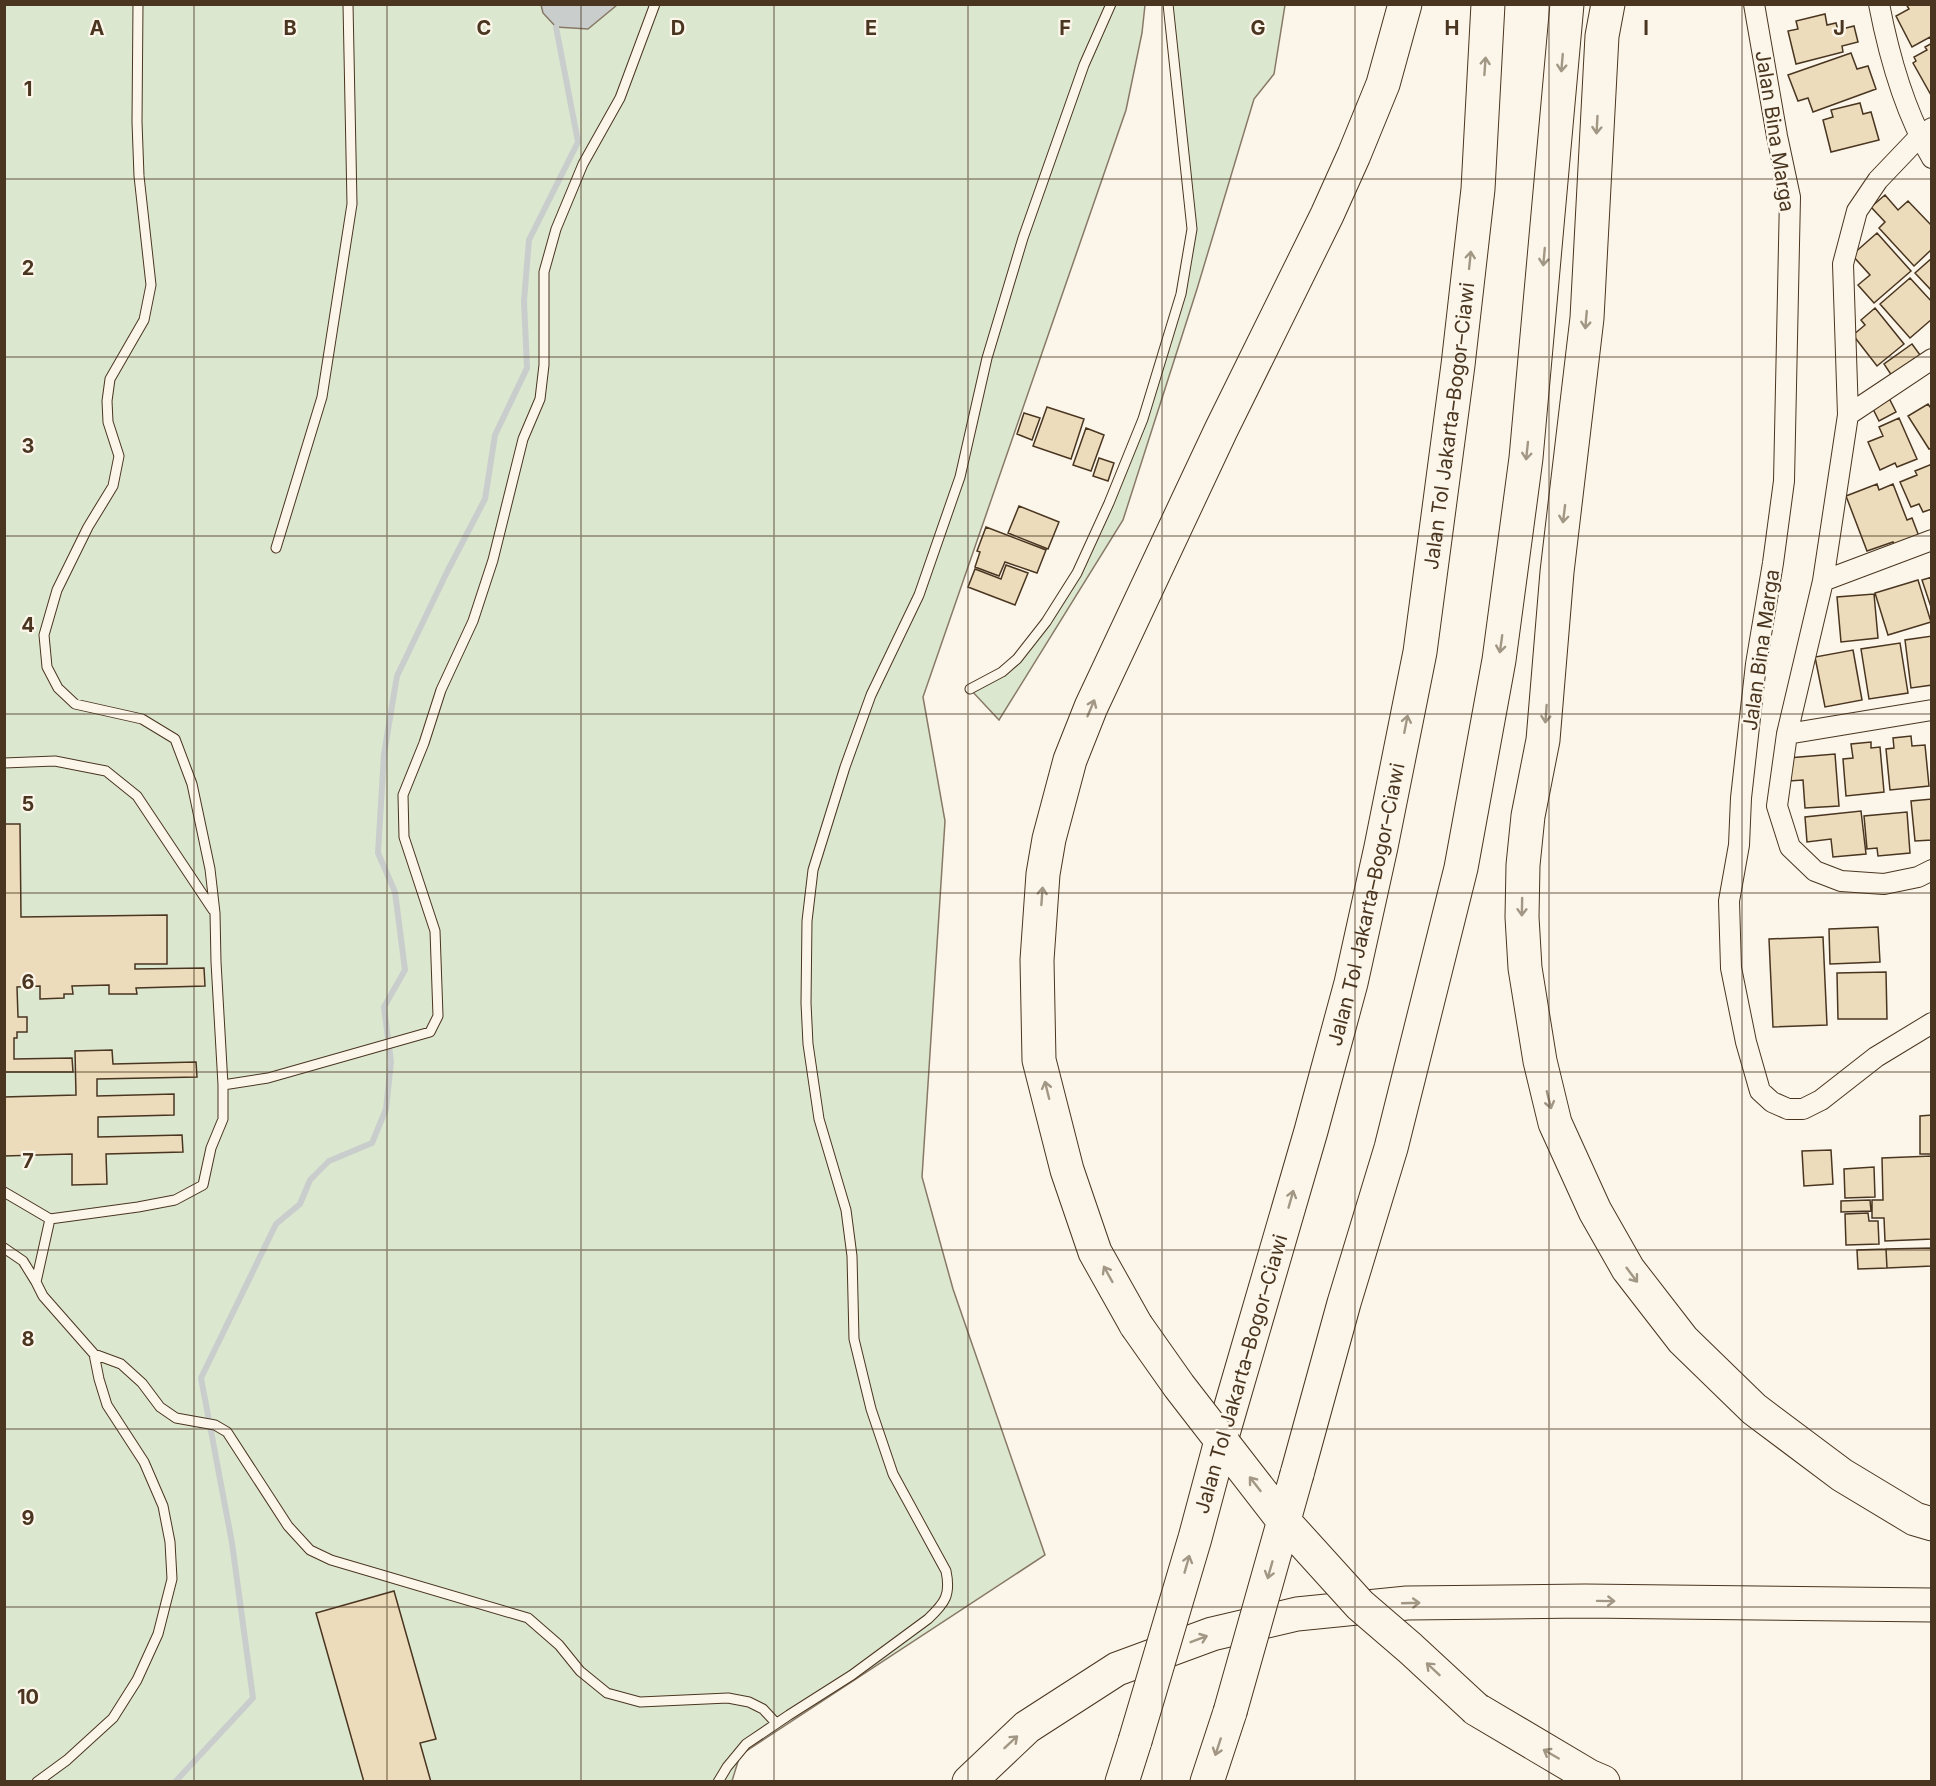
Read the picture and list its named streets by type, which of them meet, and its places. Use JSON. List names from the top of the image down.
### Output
{
  "streets": {
    "highway": ["Jalan Tol Jakarta–Bogor–Ciawi"],
    "street": ["Jalan Bina Marga"]
  },
  "grid": {
    "columns": [
      "A",
      "B",
      "C",
      "D",
      "E",
      "F",
      "G",
      "H",
      "I",
      "J"
    ],
    "rows": [
      "1",
      "2",
      "3",
      "4",
      "5",
      "6",
      "7",
      "8",
      "9",
      "10"
    ]
  }
}
